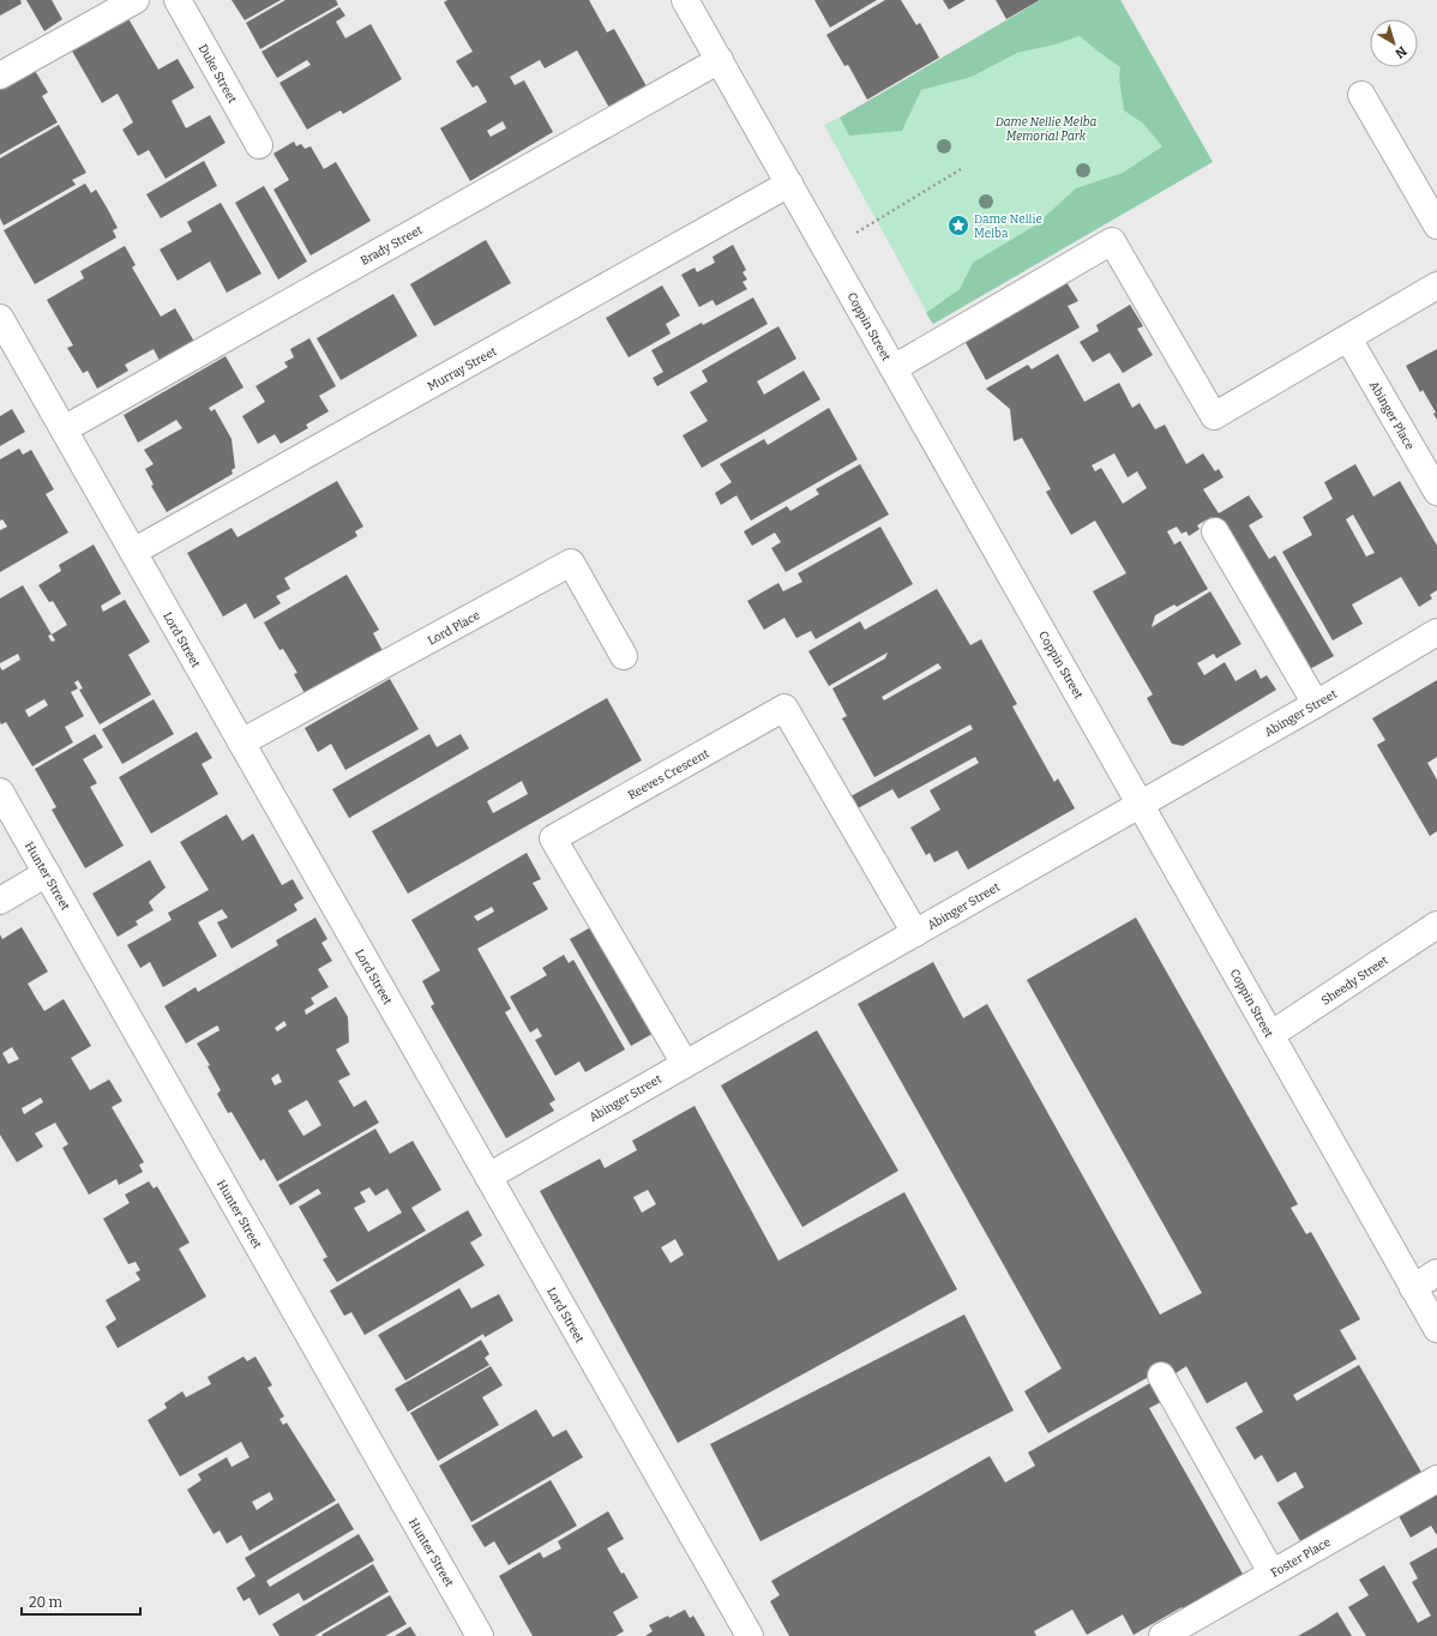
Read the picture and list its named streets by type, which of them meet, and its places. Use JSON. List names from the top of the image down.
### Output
{
  "streets": {
    "street": [
      "Duke Street",
      "Brady Street",
      "Coppin Street",
      "Murray Street",
      "Abinger Place",
      "Lord Place",
      "Lord Street",
      "Abinger Street",
      "Reeves Crescent",
      "Hunter Street",
      "Sheedy Street",
      "Foster Place"
    ]
  },
  "crossings": [
    ["Brady Street", "Coppin Street"],
    ["Brady Street", "Lord Street"],
    ["Coppin Street", "Murray Street"],
    ["Coppin Street", "Abinger Street"],
    ["Coppin Street", "Sheedy Street"],
    ["Murray Street", "Lord Street"],
    ["Lord Place", "Lord Street"],
    ["Lord Street", "Abinger Street"],
    ["Abinger Street", "Reeves Crescent"]
  ],
  "parks": ["Dame Nellie Melba Memorial Park"],
  "places": {
    "place": ["Dame Nellie Melba"]
  },
  "scale_bar": "20 m",
  "north": "bottom right"
}
